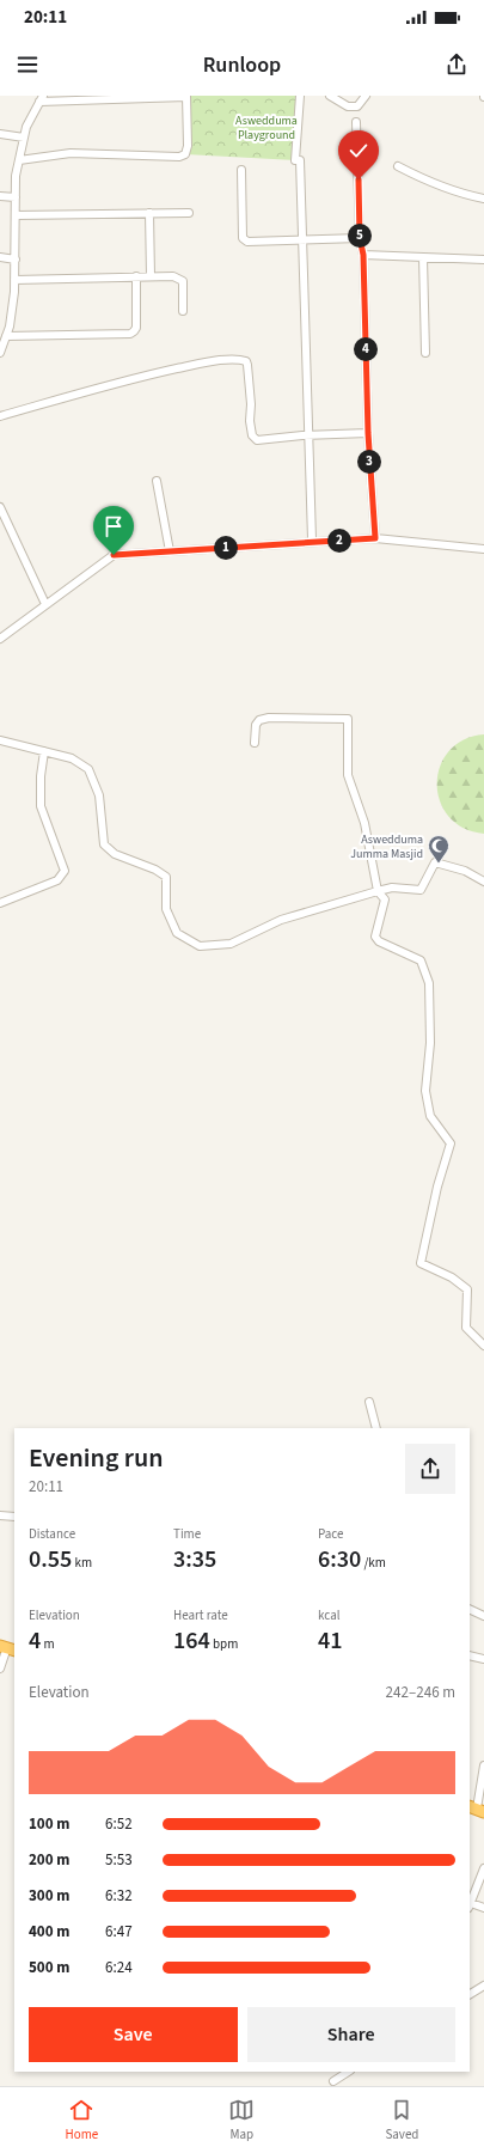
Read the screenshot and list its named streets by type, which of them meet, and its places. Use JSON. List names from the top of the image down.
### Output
{
  "parks": ["Aswedduma Playground"],
  "places": {
    "mosque": ["Aswedduma Jumma Masjid"]
  },
  "page": {
    "status": "20:11",
    "header": "Runloop",
    "pins": [
      "5",
      "4",
      "3",
      "2",
      "1"
    ],
    "heading": ["Evening run", "20:11"],
    "stats": [
      ["Distance", "0.55 km"],
      ["Time", "3:35"],
      ["Pace", "6:30 /km"],
      ["Elevation", "4 m"],
      ["Heart rate", "164 bpm"],
      ["kcal", "41"]
    ],
    "chart": ["Elevation", "242–246 m"],
    "list": [
      {
        "name": "100 m",
        "note": "6:52"
      },
      {
        "name": "200 m",
        "note": "5:53"
      },
      {
        "name": "300 m",
        "note": "6:32"
      },
      {
        "name": "400 m",
        "note": "6:47"
      },
      {
        "name": "500 m",
        "note": "6:24"
      }
    ],
    "buttons": ["Save", "Share"],
    "tabs": ["Home", "Map", "Saved"]
  }
}
